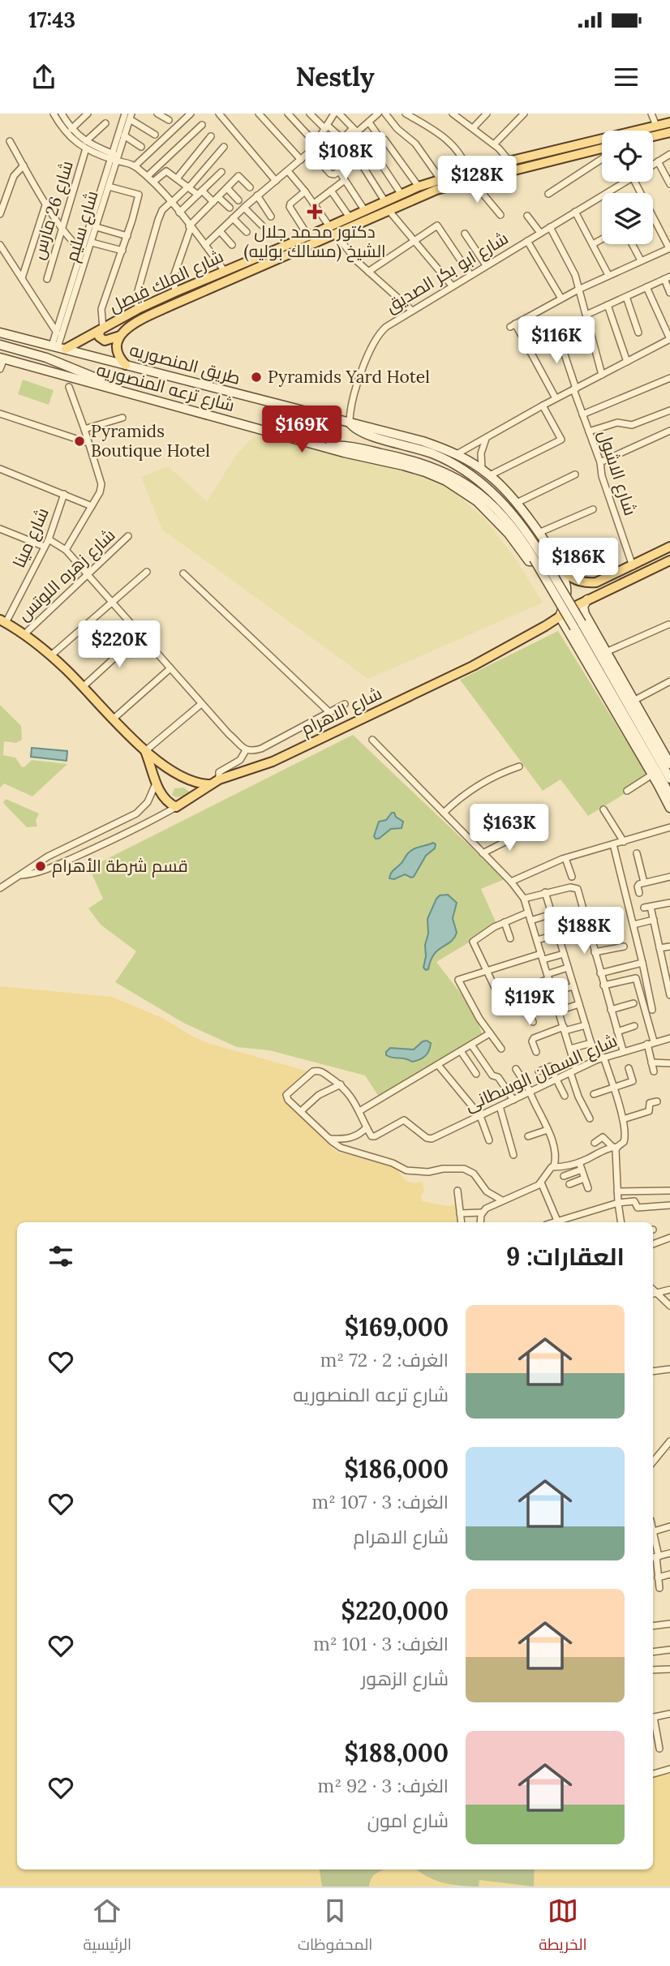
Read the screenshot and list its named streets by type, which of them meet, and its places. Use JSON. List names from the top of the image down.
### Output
{
  "streets": {
    "main road": [
      "شارع الملك فيصل",
      "طريق المنصوريه",
      "شارع ترعه المنصوريه",
      "شارع الاهرام"
    ],
    "street": [
      "شارع 26 مارس",
      "شارع سليم",
      "شارع ابو بكر الصديق",
      "شارع الاشول",
      "شارع مينا",
      "شارع زهره اللوتس",
      "شارع السمان الوسطانى"
    ]
  },
  "crossings": [
    ["شارع سليم", "شارع الملك فيصل"],
    ["شارع سليم", "طريق المنصوريه"],
    ["شارع ابو بكر الصديق", "طريق المنصوريه"],
    ["شارع الملك فيصل", "طريق المنصوريه"],
    ["طريق المنصوريه", "شارع ترعه المنصوريه"],
    ["طريق المنصوريه", "شارع الاهرام"]
  ],
  "places": {
    "health": ["دكتور محمد جلال الشيخ (مسالك بوليه)"],
    "other": ["Pyramids Yard Hotel", "Pyramids Boutique Hotel", "قسم شرطة الأهرام"]
  },
  "page": {
    "status": "17:43",
    "header": "Nestly",
    "price": [
      "$108K",
      "$128K",
      "$116K",
      "$169K",
      "$186K",
      "$220K",
      "$163K",
      "$188K",
      "$119K"
    ],
    "heading": "العقارات: 9",
    "list": [
      {
        "name": "$169,000",
        "note": "الغرف: 2 · 72 m² · شارع ترعه المنصوريه"
      },
      {
        "name": "$186,000",
        "note": "الغرف: 3 · 107 m² · شارع الاهرام"
      },
      {
        "name": "$220,000",
        "note": "الغرف: 3 · 101 m² · شارع الزهور"
      },
      {
        "name": "$188,000",
        "note": "الغرف: 3 · 92 m² · شارع امون"
      }
    ],
    "tabs": ["الخريطة", "المحفوظات", "الرئيسية"]
  }
}
